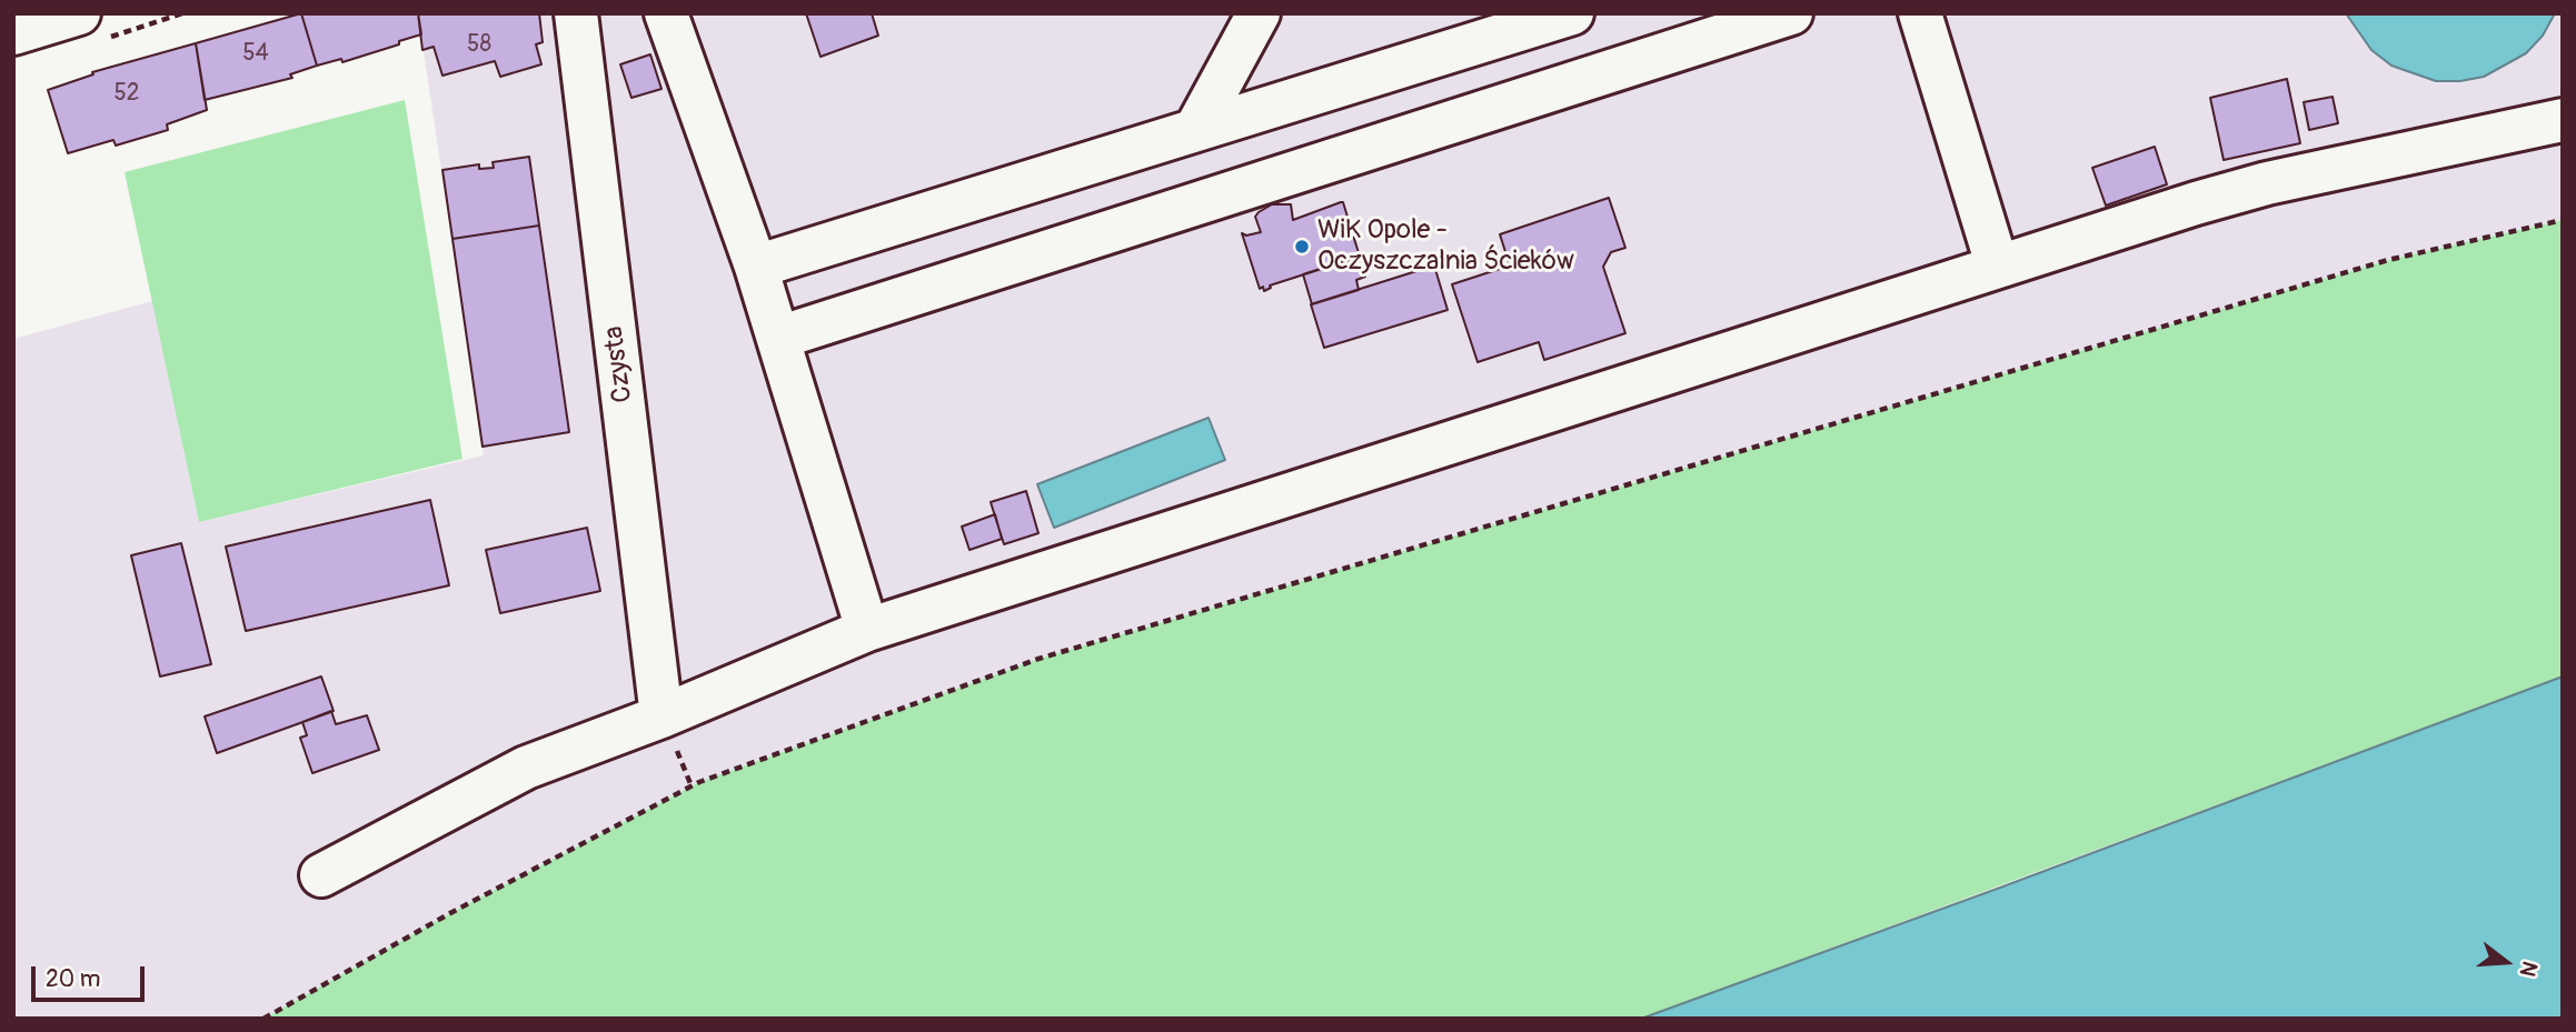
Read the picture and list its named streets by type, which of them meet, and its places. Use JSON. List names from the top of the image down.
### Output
{
  "streets": {
    "street": ["Czysta"]
  },
  "places": ["WiK Opole - Oczyszczalnia Ścieków"],
  "house_numbers": ["58", "54", "52"],
  "scale_bar": "20 m",
  "north": "right"
}
